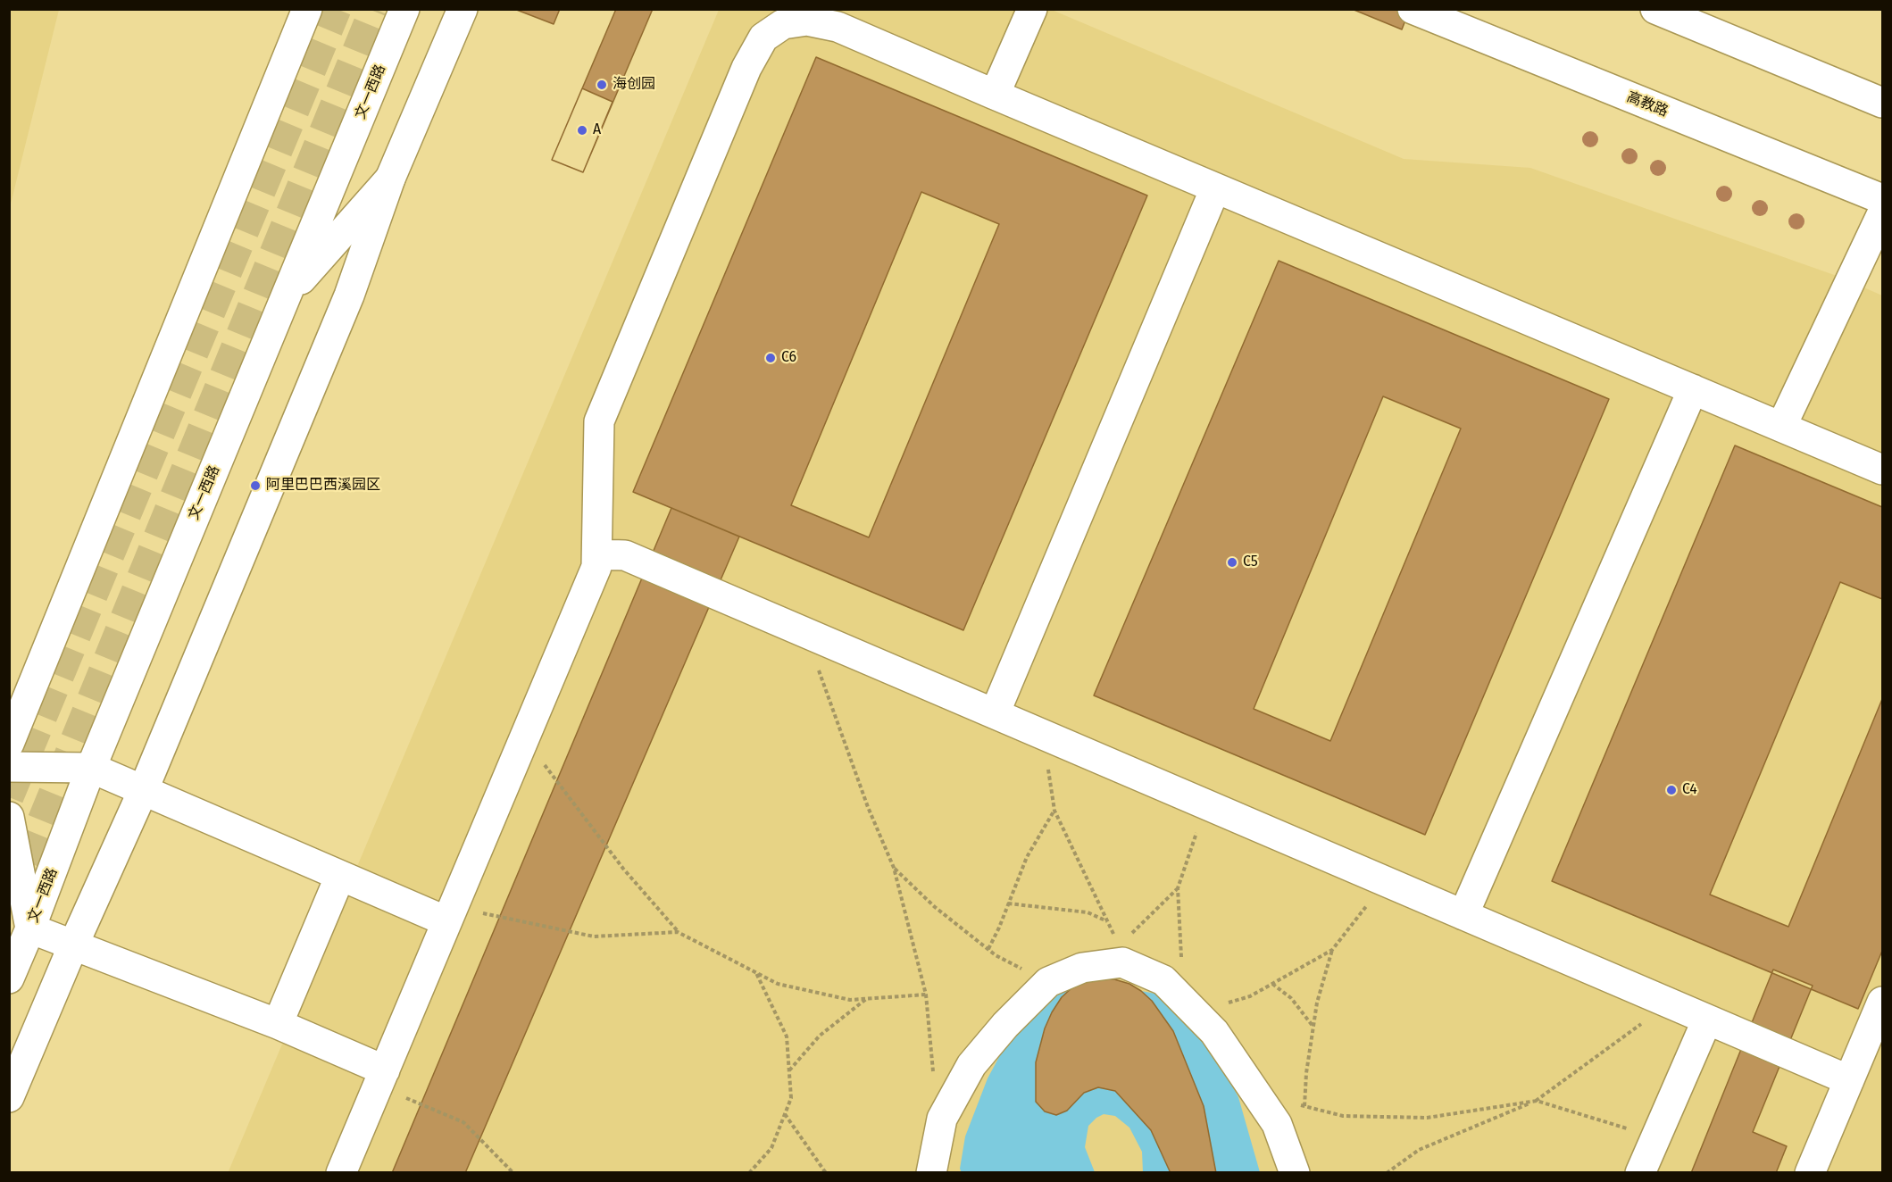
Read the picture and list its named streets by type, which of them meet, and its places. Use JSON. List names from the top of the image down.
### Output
{
  "streets": {
    "street": ["文一西路", "高教路"]
  },
  "places": [
    "海创园",
    "A",
    "C6",
    "阿里巴巴西溪园区",
    "C5",
    "C4"
  ]
}
